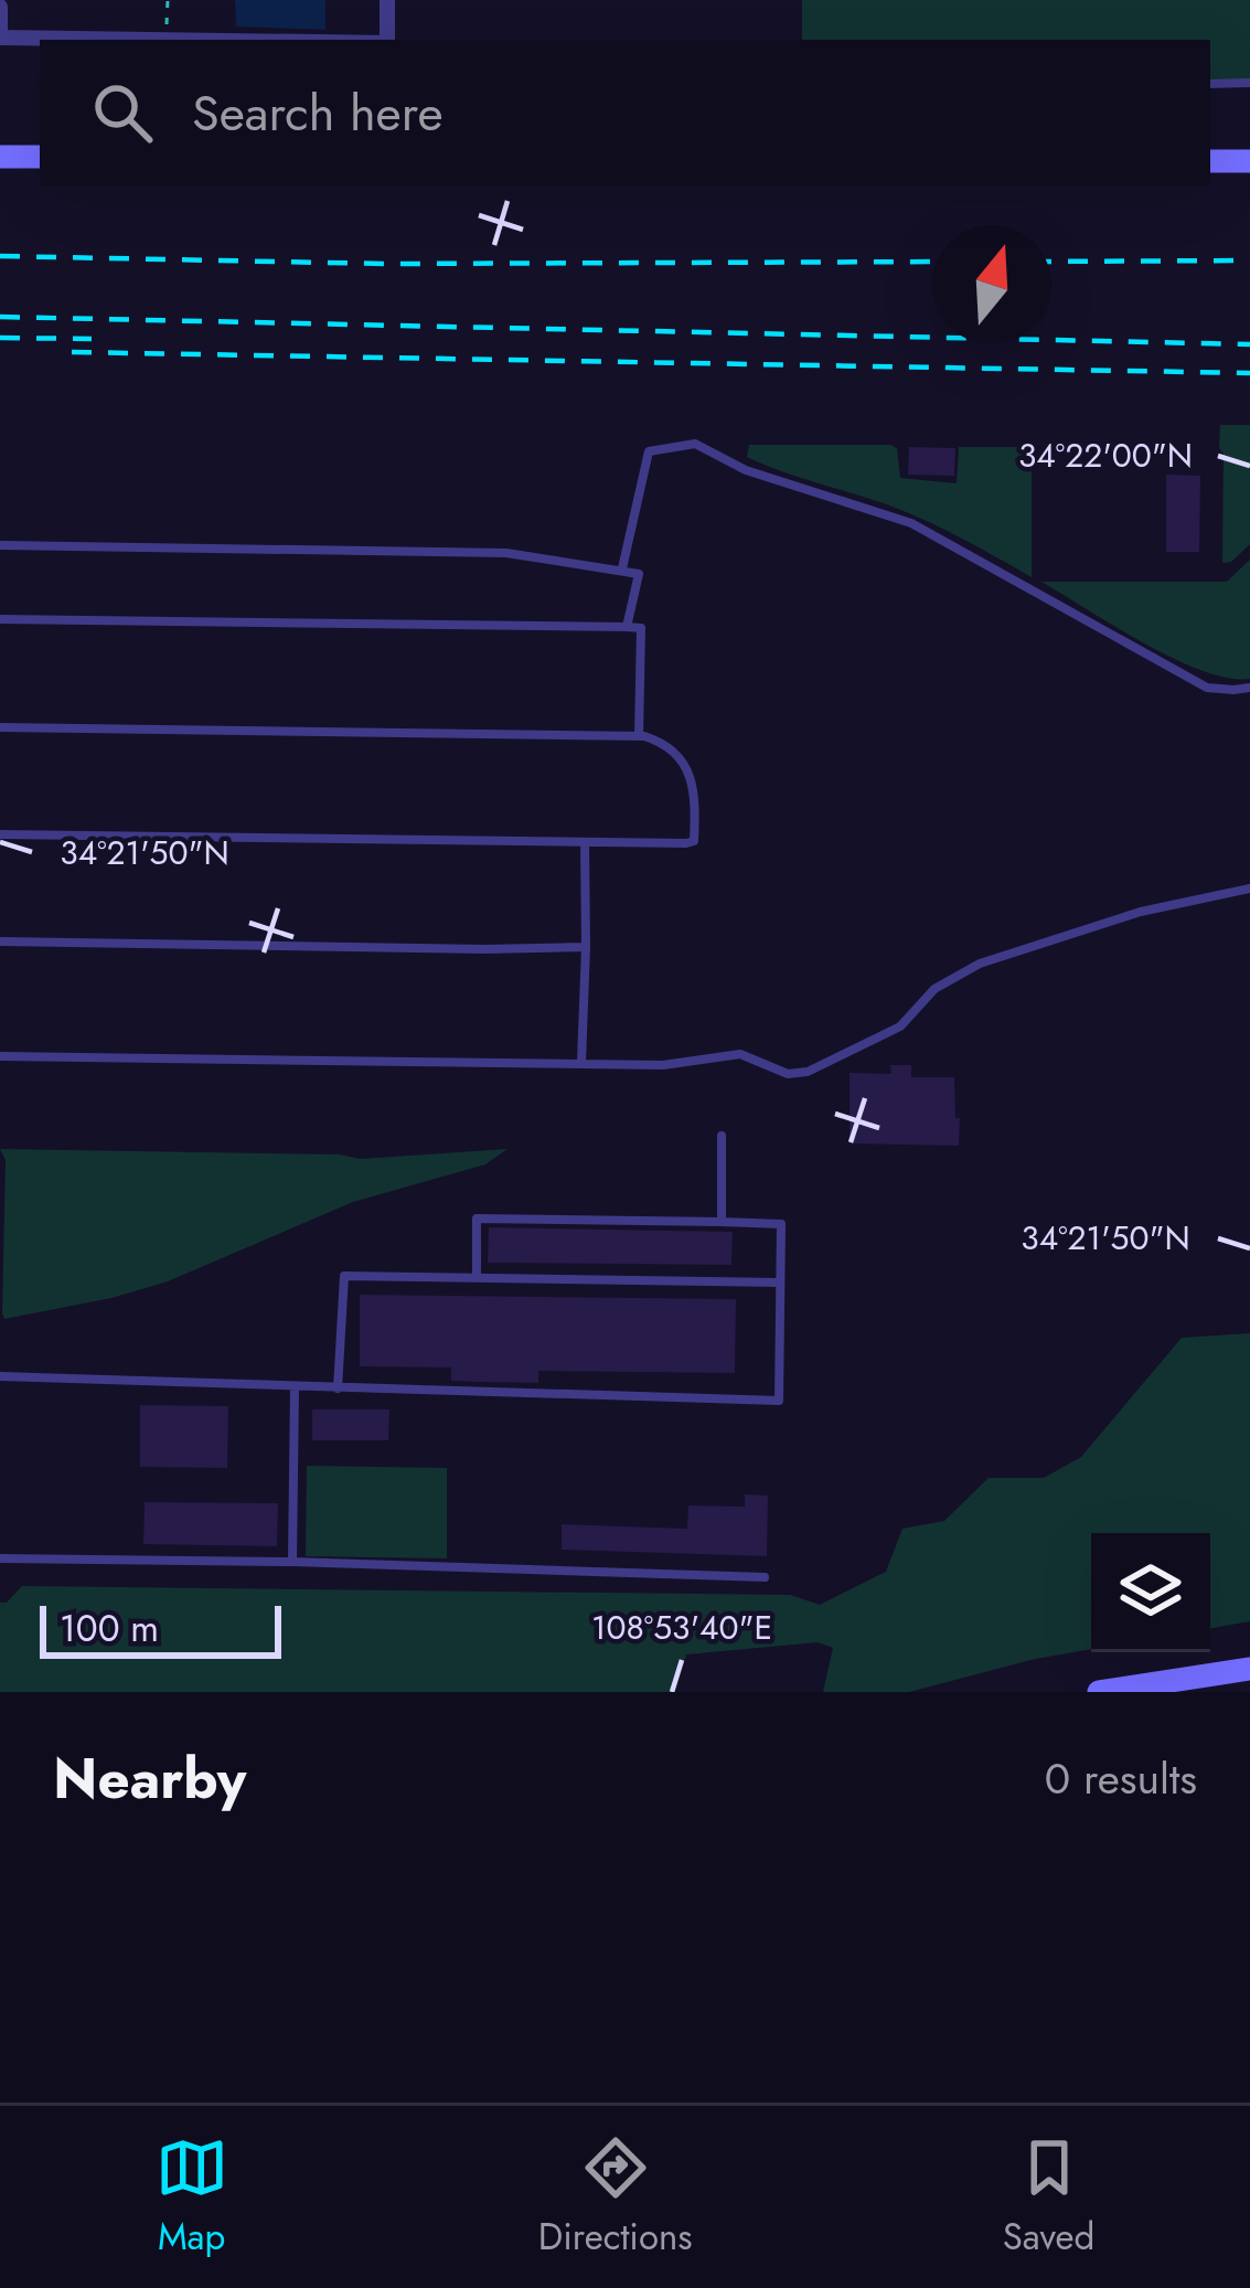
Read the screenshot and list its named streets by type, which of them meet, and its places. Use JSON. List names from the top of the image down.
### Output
{
  "scale_bar": "100 m",
  "north": "top",
  "page": {
    "search": "Search here",
    "scale": "100 m",
    "heading": ["Nearby", "0 results"],
    "nav": ["Map", "Directions", "Saved"]
  },
  "coordinates": ["34°22'00\"N", "34°21'50\"N", "108°53'40\"E"]
}
